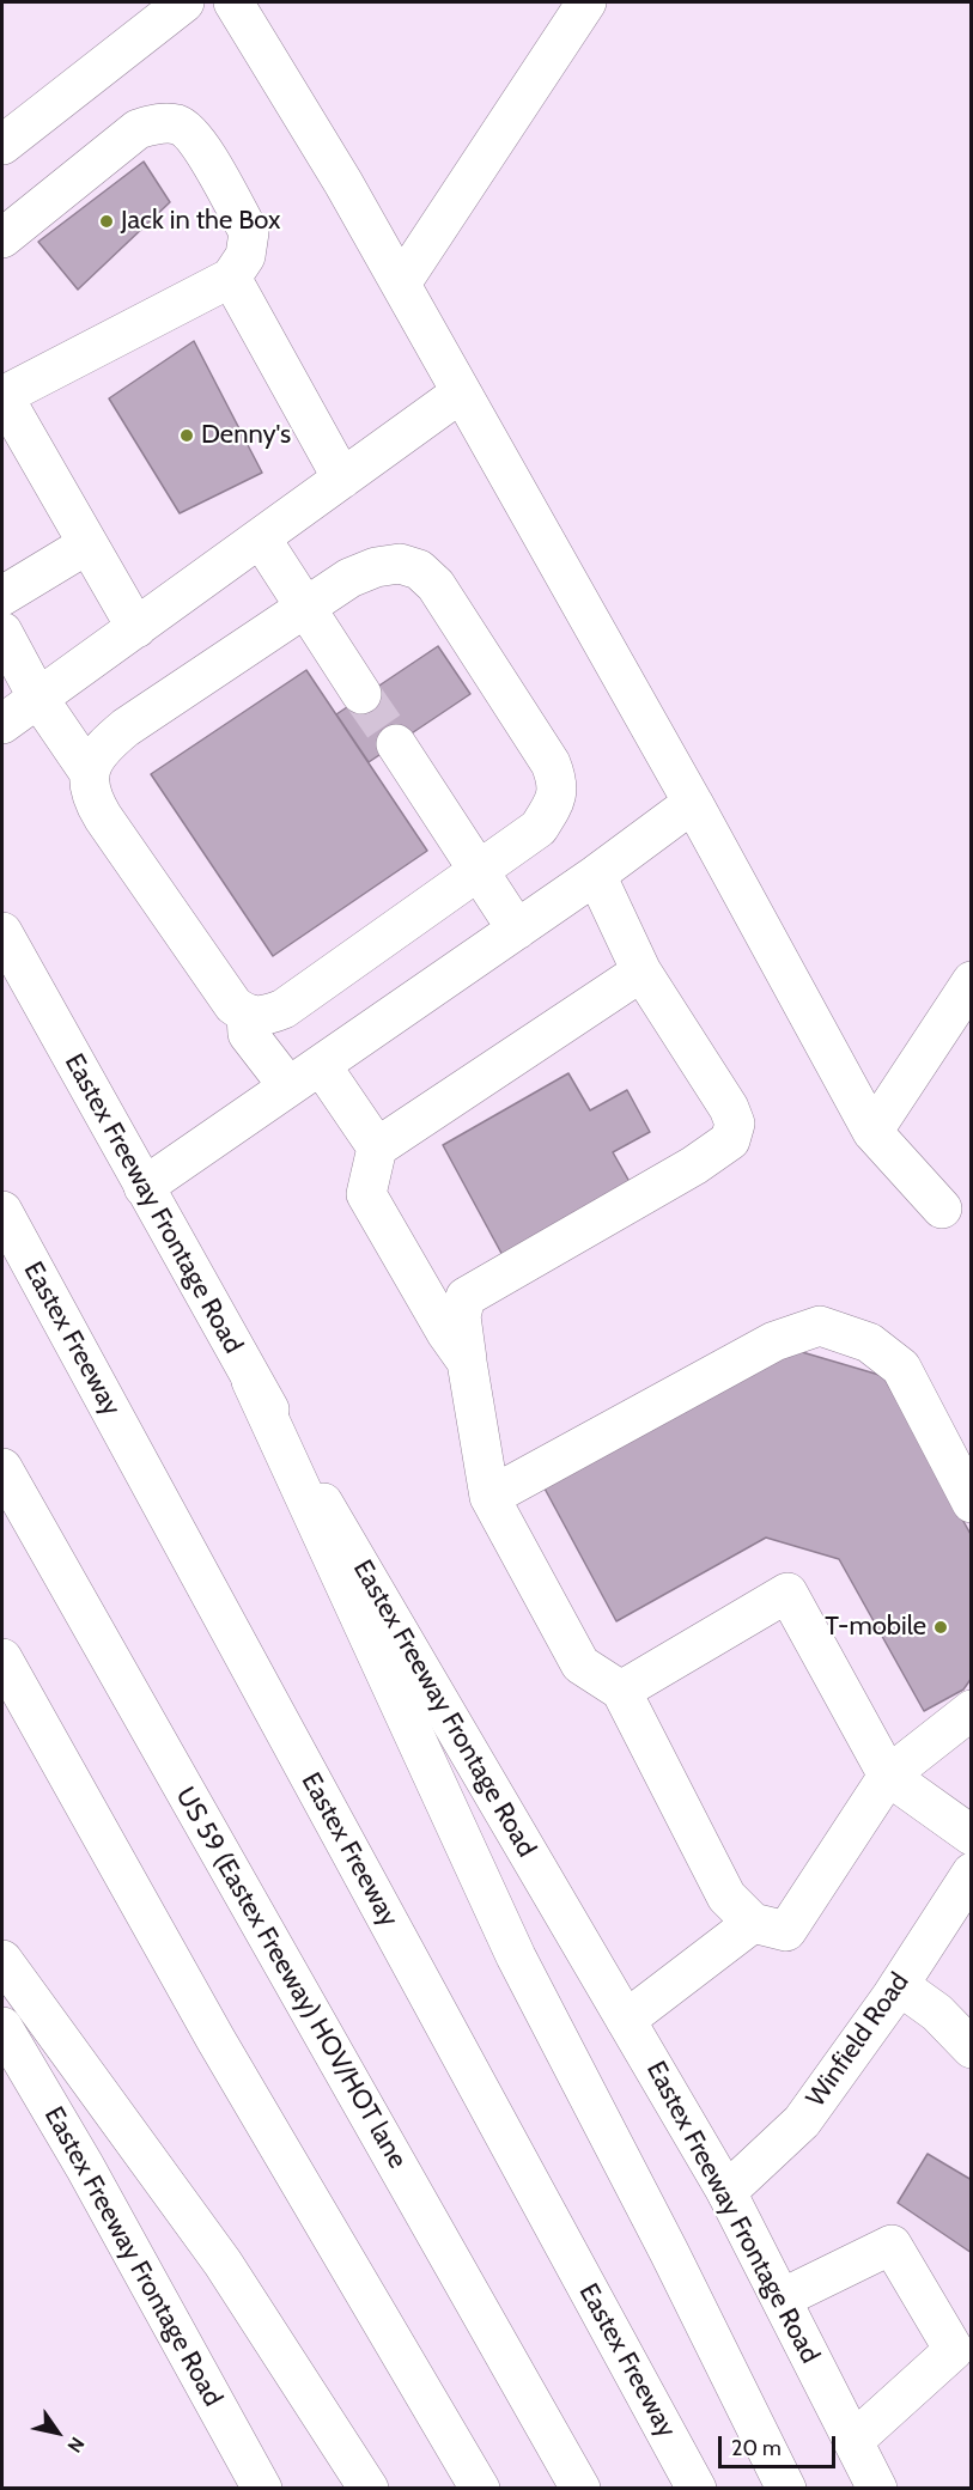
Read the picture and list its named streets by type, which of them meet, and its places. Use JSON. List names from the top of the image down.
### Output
{
  "streets": {
    "main road": [
      "Eastex Freeway Frontage Road",
      "Eastex Freeway",
      "US 59 (Eastex Freeway) HOV/HOT lane",
      "Winfield Road"
    ]
  },
  "crossings": [
    ["Eastex Freeway Frontage Road", "Winfield Road"]
  ],
  "places": ["Jack in the Box", "Denny's", "T-mobile"],
  "scale_bar": "20 m",
  "north": "bottom right"
}
